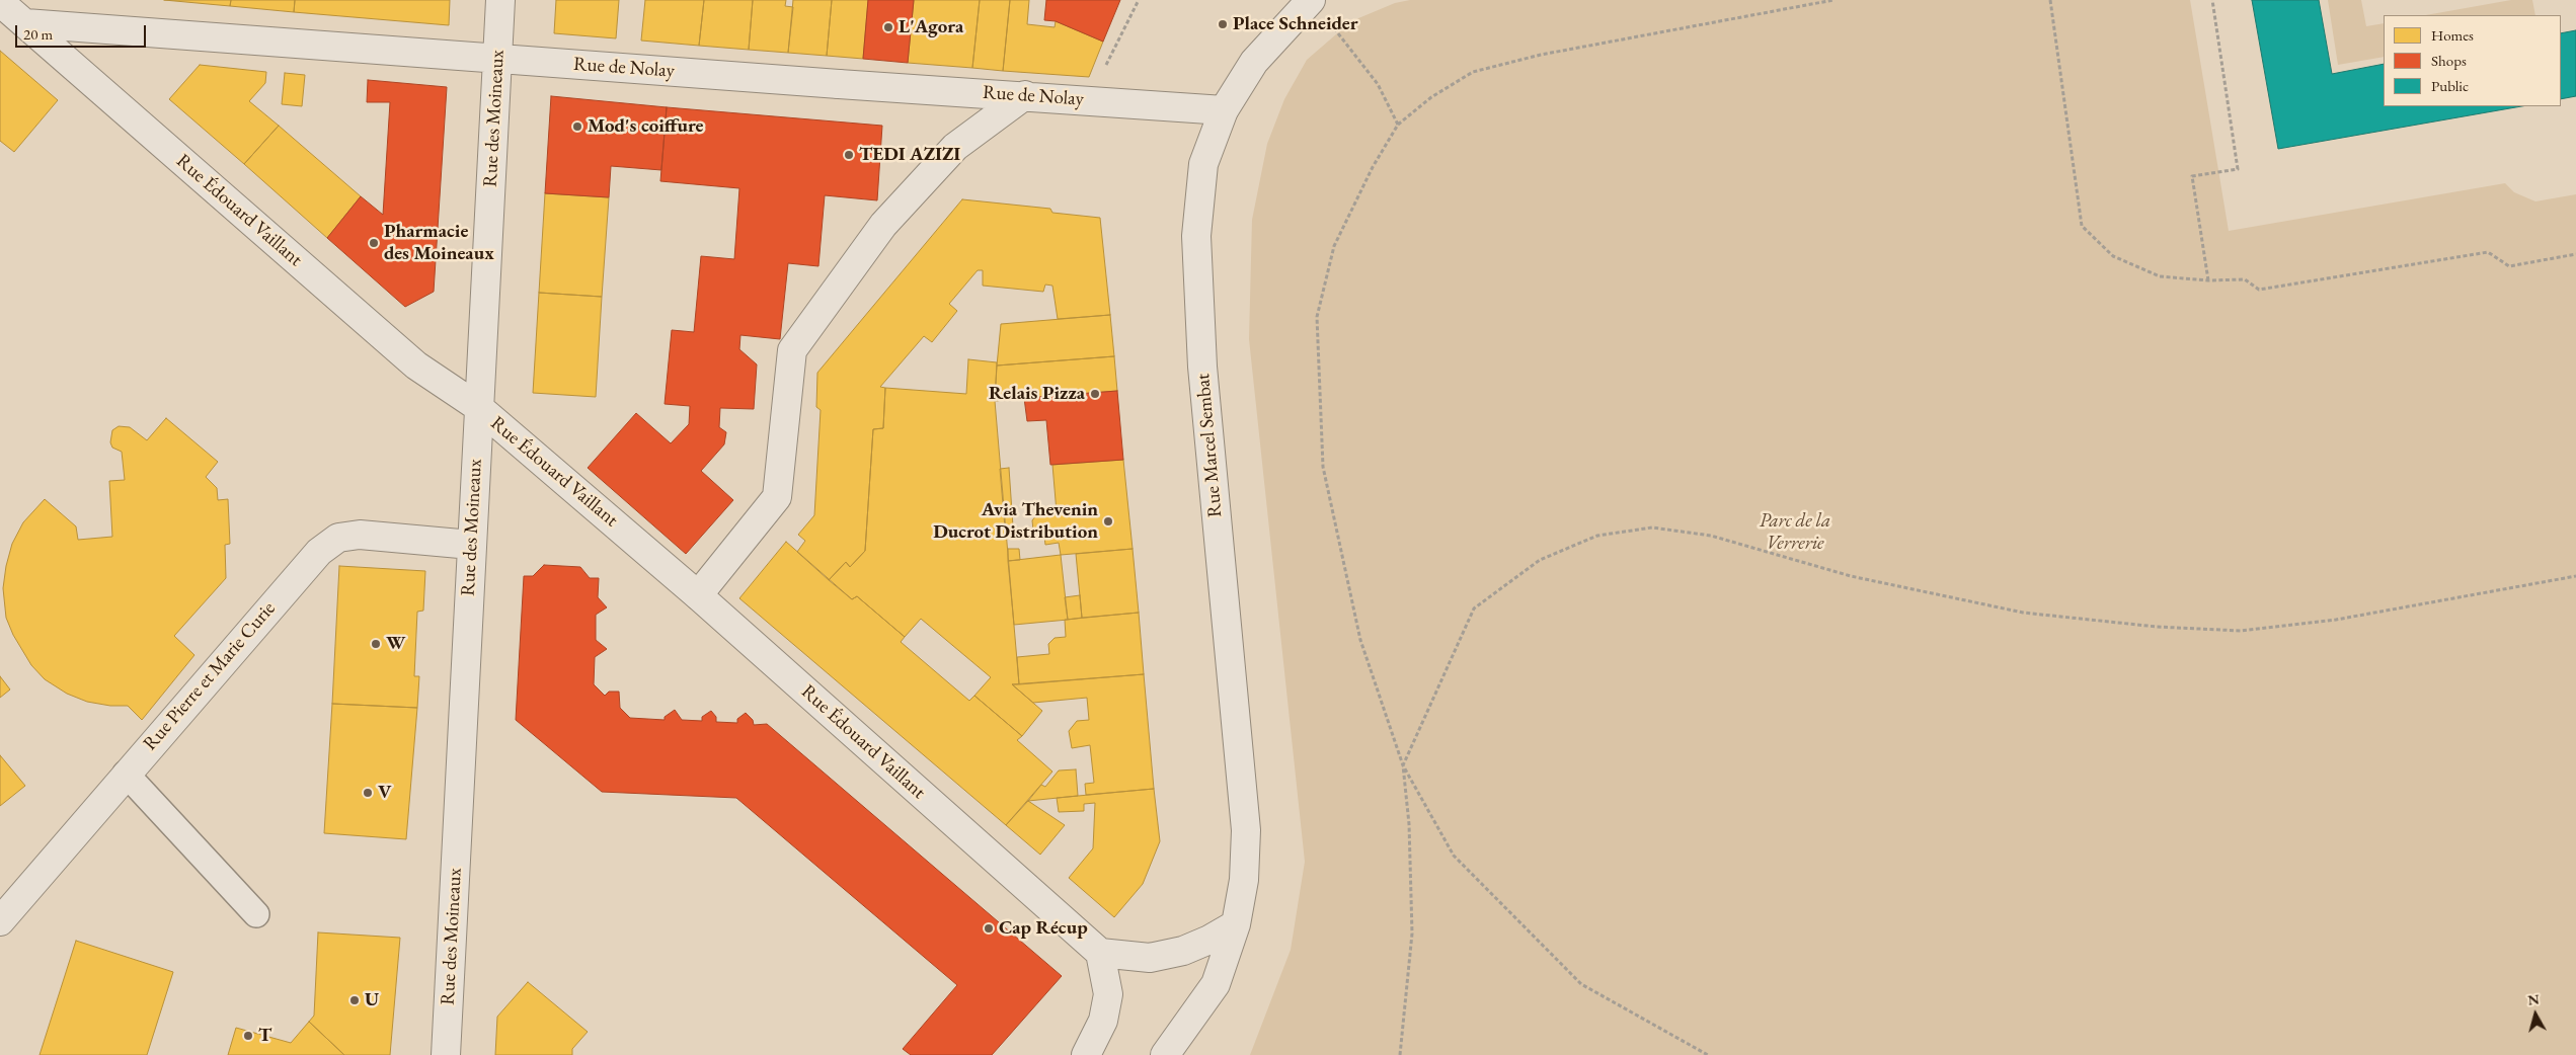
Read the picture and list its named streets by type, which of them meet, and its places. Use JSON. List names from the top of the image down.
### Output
{
  "streets": {
    "street": [
      "Rue de Nolay",
      "Rue des Moineaux",
      "Rue Édouard Vaillant",
      "Rue Marcel Sembat",
      "Rue Pierre et Marie Curie"
    ]
  },
  "crossings": [
    ["Rue de Nolay", "Rue des Moineaux"],
    ["Rue de Nolay", "Rue Édouard Vaillant"],
    ["Rue de Nolay", "Rue Marcel Sembat"],
    ["Rue des Moineaux", "Rue Édouard Vaillant"],
    ["Rue des Moineaux", "Rue Pierre et Marie Curie"]
  ],
  "parks": ["Parc de la Verrerie"],
  "places": [
    "Place Schneider",
    "L'Agora",
    "Mod's coiffure",
    "TEDI AZIZI",
    "Pharmacie des Moineaux",
    "Relais Pizza",
    "Avia Thevenin Ducrot Distribution",
    "W",
    "V",
    "Cap Récup",
    "U",
    "T"
  ],
  "legend": ["Homes", "Shops", "Public"],
  "scale_bar": "20 m",
  "north": "top"
}
